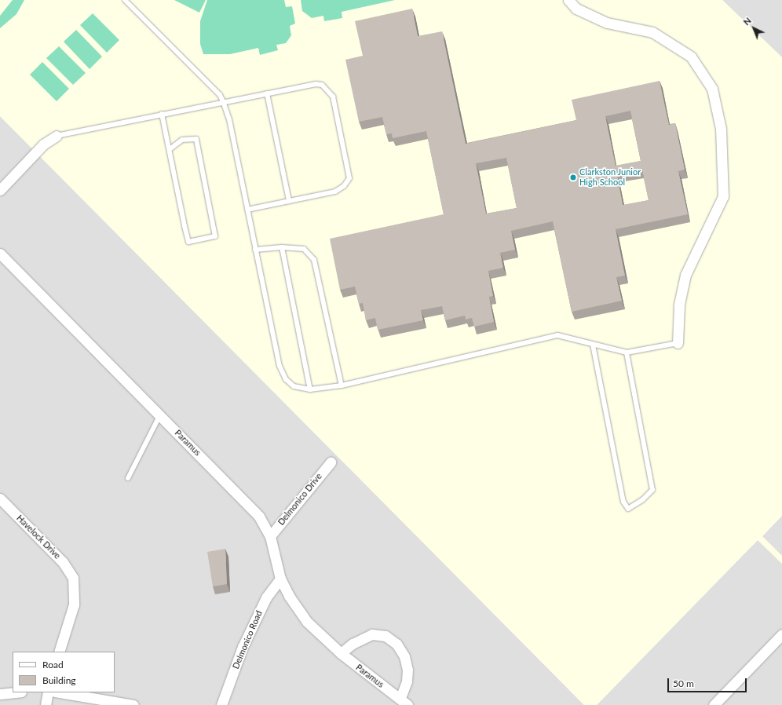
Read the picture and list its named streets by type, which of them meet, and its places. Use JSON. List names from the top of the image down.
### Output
{
  "streets": {
    "street": [
      "Paramus",
      "Delmonico Drive",
      "Havelock Drive",
      "Delmonico Road"
    ]
  },
  "crossings": [
    ["Paramus", "Delmonico Drive"],
    ["Paramus", "Delmonico Road"]
  ],
  "places": ["Clarkston Junior High School"],
  "legend": ["Road", "Building"],
  "scale_bar": "50 m",
  "north": "top left"
}
